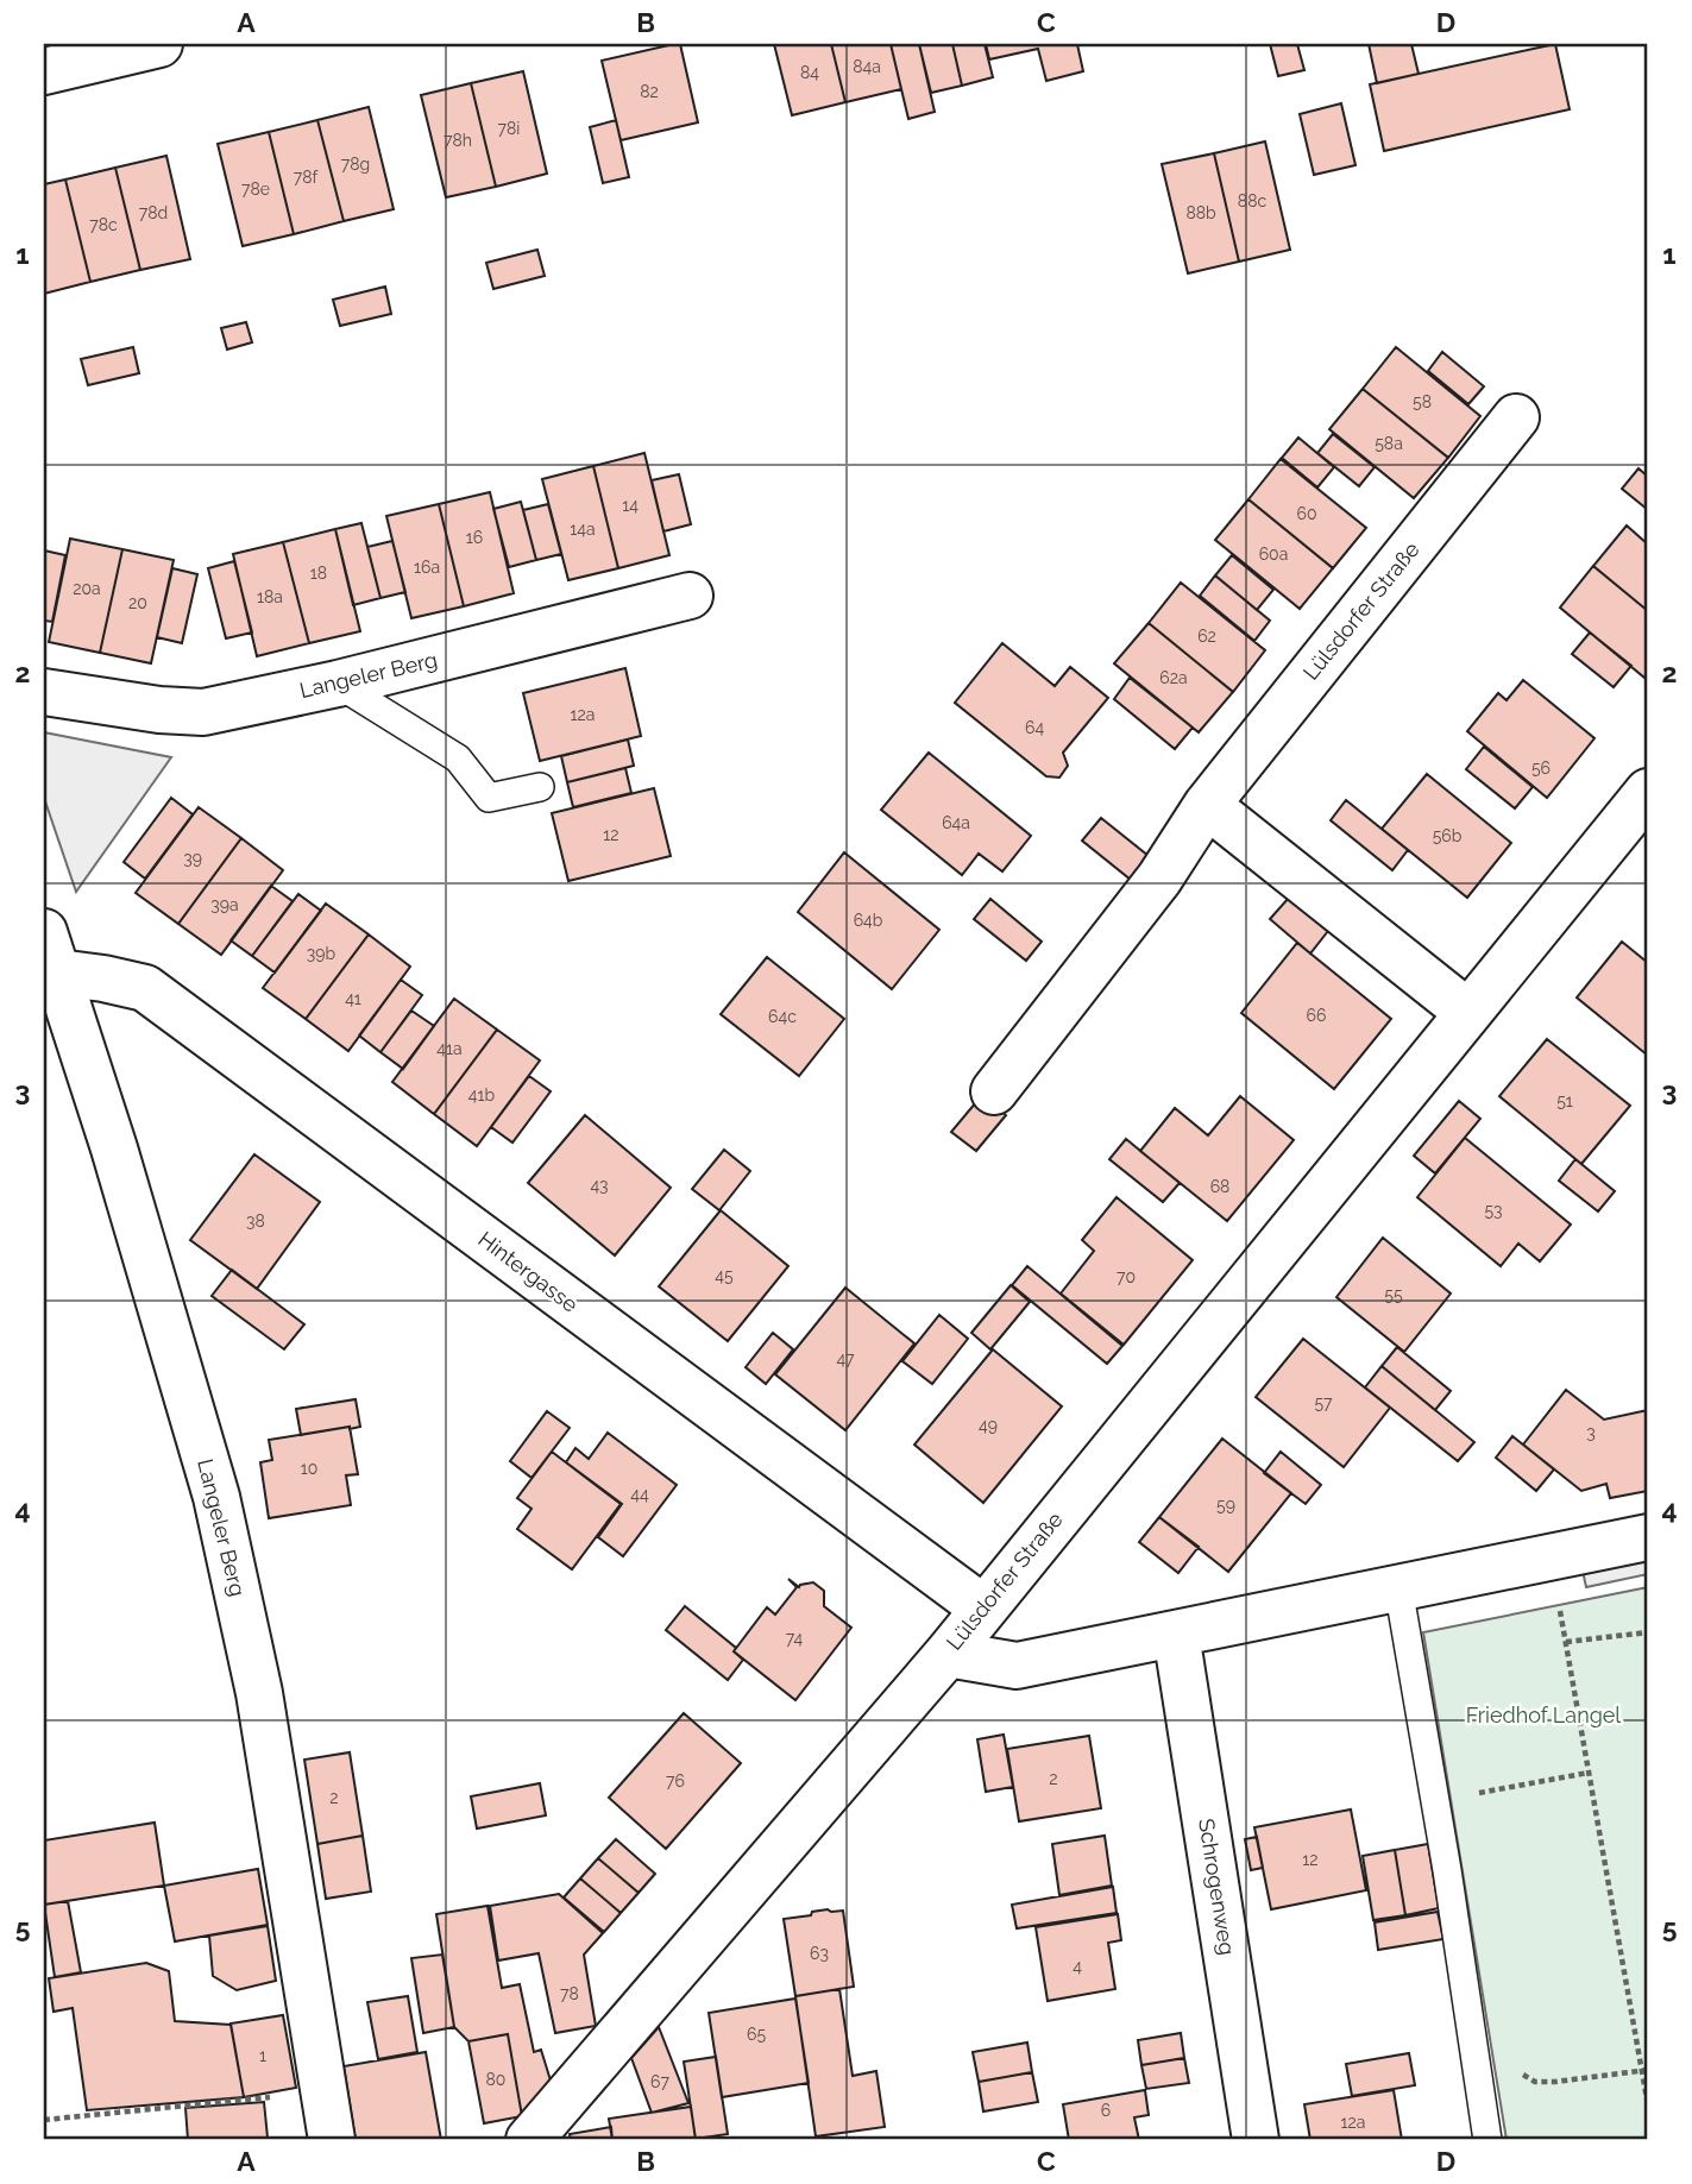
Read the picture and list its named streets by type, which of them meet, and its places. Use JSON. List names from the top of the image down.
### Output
{
  "streets": {
    "street": [
      "Lülsdorfer Straße",
      "Langeler Berg",
      "Hintergasse",
      "Schrogenweg"
    ]
  },
  "crossings": [
    ["Lülsdorfer Straße", "Hintergasse"],
    ["Langeler Berg", "Hintergasse"]
  ],
  "parks": ["Friedhof Langel"],
  "house_numbers": [
    "84a",
    "84",
    "82",
    "78i",
    "78h",
    "78g",
    "78f",
    "78e",
    "88c",
    "78d",
    "88b",
    "78c",
    "58",
    "58a",
    "14",
    "60",
    "14a",
    "16",
    "60a",
    "16a",
    "18",
    "20a",
    "18a",
    "20",
    "62",
    "62a",
    "12a",
    "64",
    "56",
    "64a",
    "12",
    "56b",
    "39",
    "39a",
    "64b",
    "39b",
    "41",
    "66",
    "64c",
    "41a",
    "41b",
    "51",
    "43",
    "68",
    "53",
    "38",
    "45",
    "70",
    "55",
    "47",
    "57",
    "49",
    "3",
    "10",
    "44",
    "59",
    "74",
    "2",
    "76",
    "2",
    "12",
    "63",
    "4",
    "78",
    "65",
    "1",
    "80",
    "67",
    "6",
    "12a"
  ],
  "grid": {
    "columns": [
      "A",
      "B",
      "C",
      "D"
    ],
    "rows": [
      "1",
      "2",
      "3",
      "4",
      "5"
    ]
  }
}
